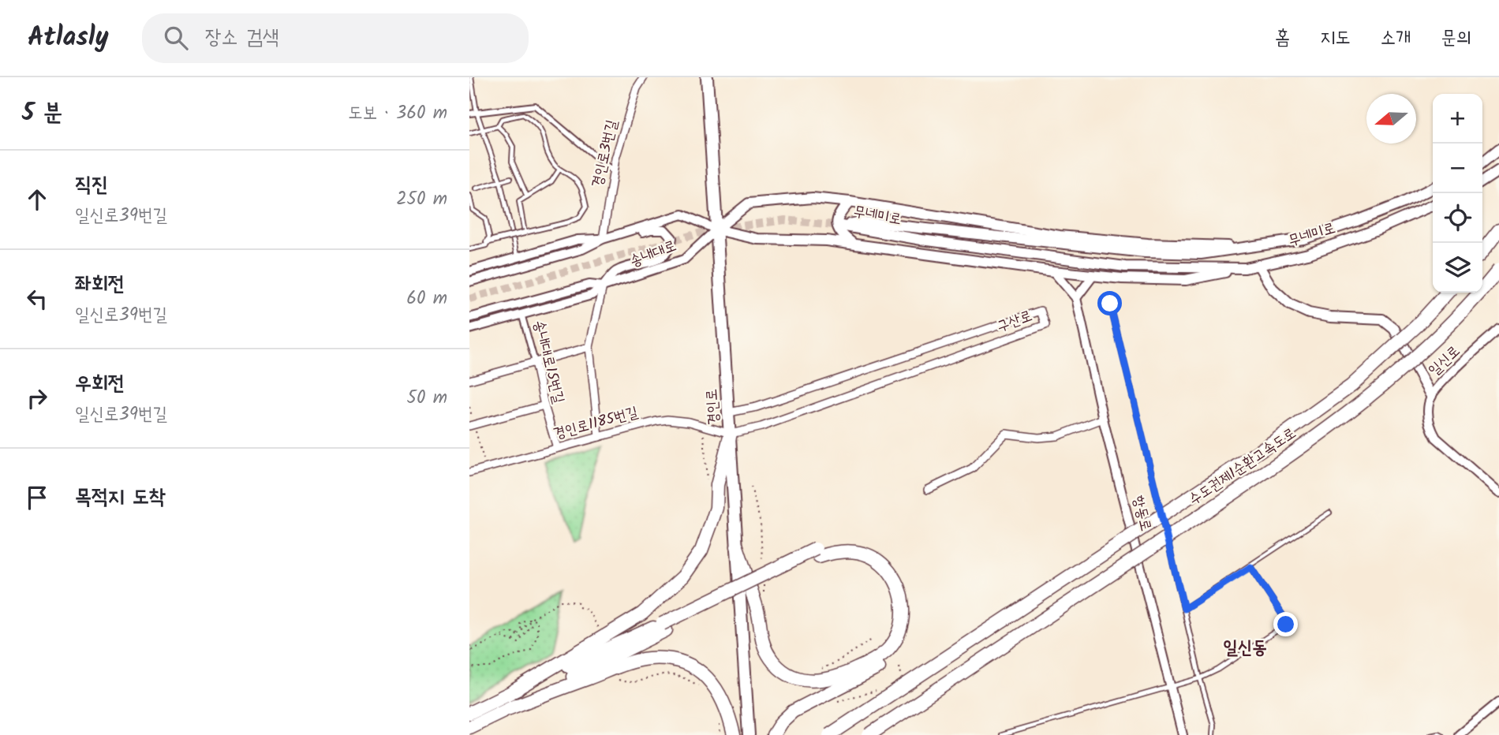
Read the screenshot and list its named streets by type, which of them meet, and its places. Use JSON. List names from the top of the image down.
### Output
{
  "streets": {
    "highway": ["수도권제1순환고속도로"],
    "main road": ["무네미로", "경인로"],
    "street": [
      "경인로3번길",
      "송내대로",
      "구산로",
      "일신로",
      "송내대로15번길",
      "경인로1185번길",
      "항동로"
    ]
  },
  "crossings": [
    ["경인로3번길", "송내대로"],
    ["송내대로", "송내대로15번길"],
    ["송내대로", "경인로"],
    ["구산로", "경인로"],
    ["구산로", "경인로1185번길"],
    ["송내대로15번길", "경인로1185번길"],
    ["경인로", "경인로1185번길"]
  ],
  "districts": ["일신동"],
  "north": "left",
  "page": {
    "header": "Atlasly",
    "search": "장소 검색",
    "nav": [
      "홈",
      "지도",
      "소개",
      "문의"
    ],
    "heading": ["5 분", "도보 · 360 m"],
    "map_buttons": ["+", "−"],
    "list": [
      ["직진", "일신로39번길", "250 m"],
      ["좌회전", "일신로39번길", "60 m"],
      ["우회전", "일신로39번길", "50 m"],
      "목적지 도착"
    ]
  }
}
